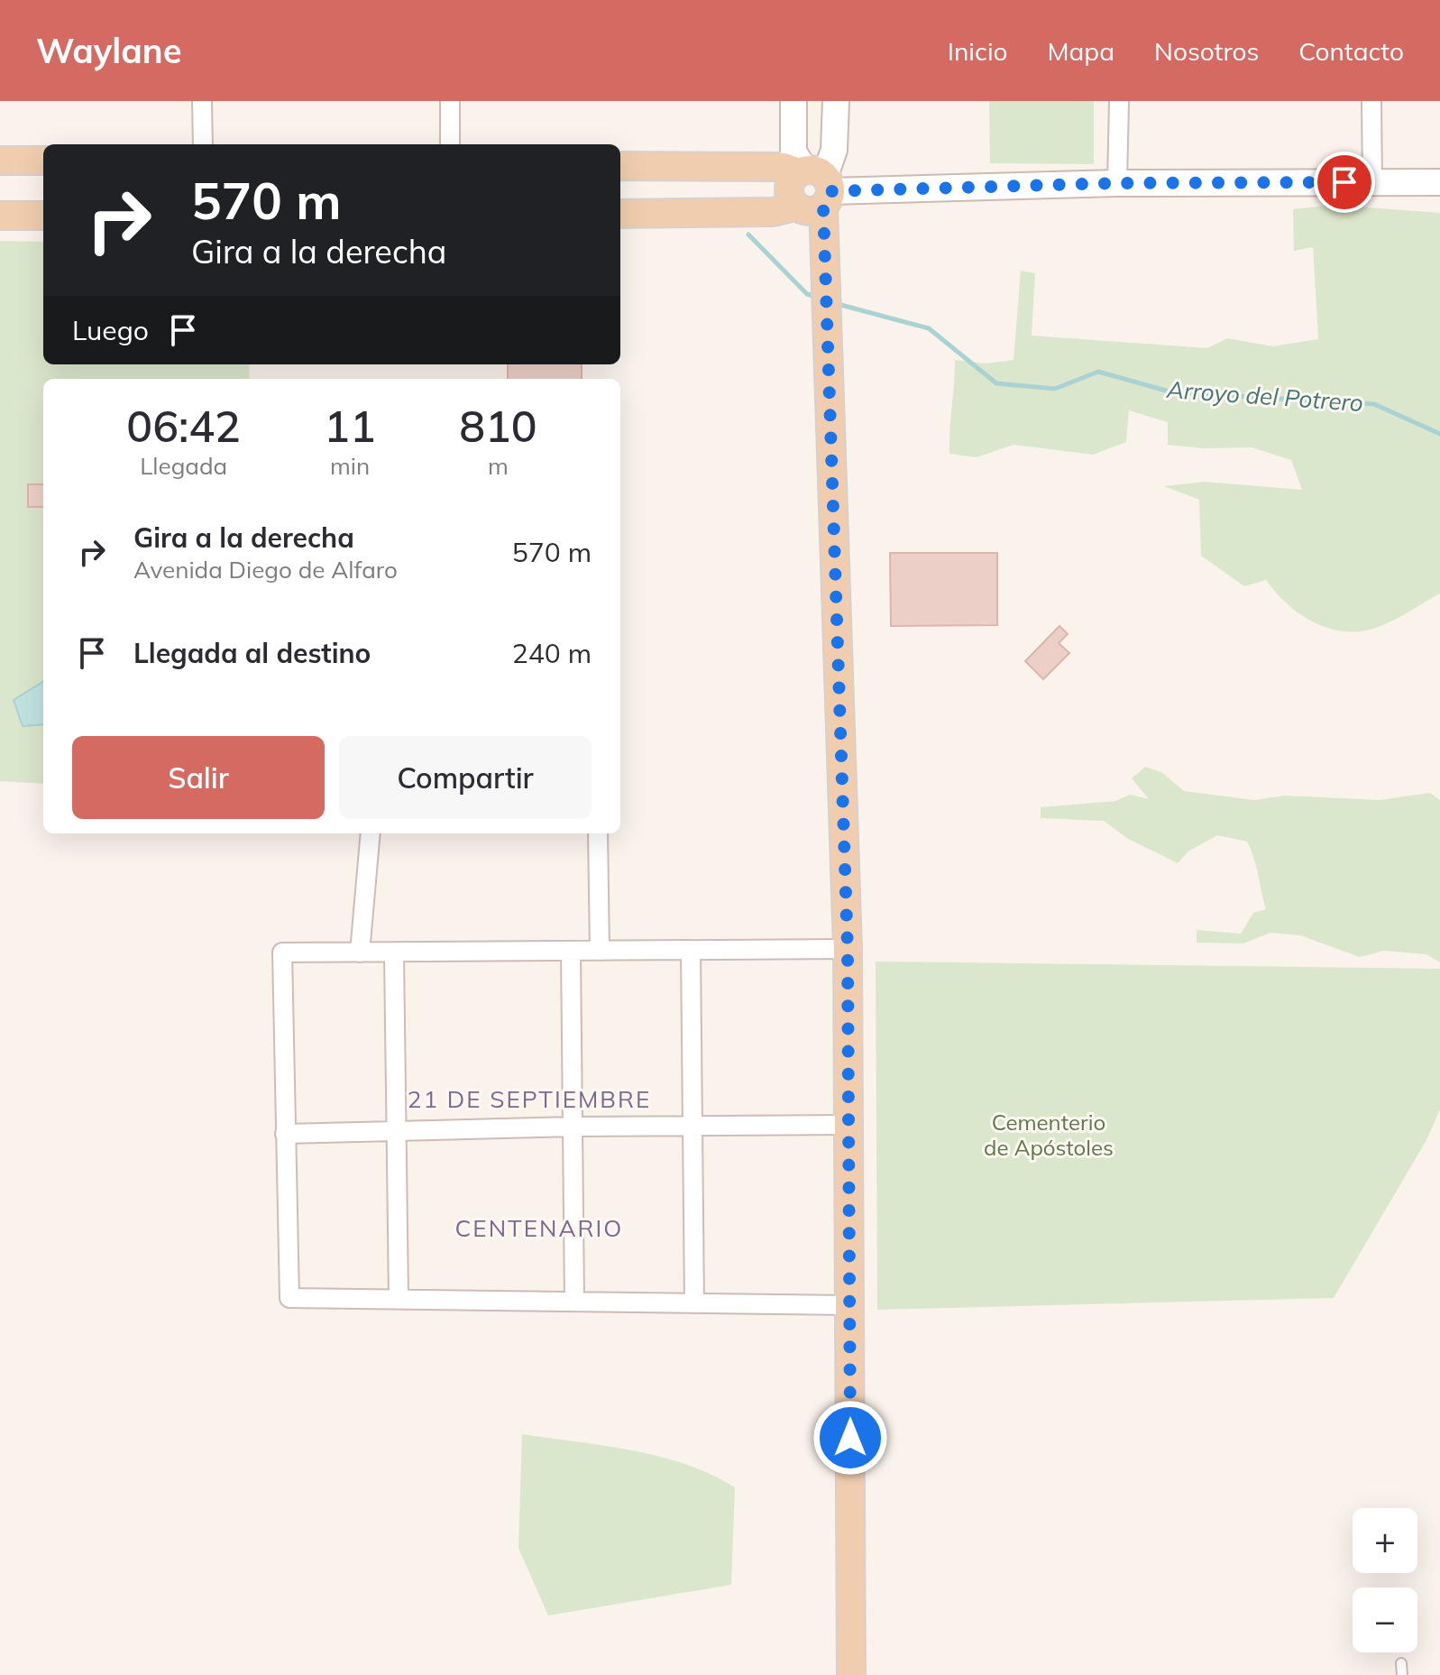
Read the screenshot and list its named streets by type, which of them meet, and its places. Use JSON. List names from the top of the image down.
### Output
{
  "districts": ["21 DE SEPTIEMBRE", "CENTENARIO"],
  "water": ["Arroyo del Potrero"],
  "parks": ["Cementerio de Apóstoles"],
  "page": {
    "header": "Waylane",
    "nav": [
      "Inicio",
      "Mapa",
      "Nosotros",
      "Contacto"
    ],
    "turn": ["570 m", "Gira a la derecha"],
    "then": "Luego",
    "eta": [
      "06:42",
      "Llegada",
      "11",
      "min",
      "810",
      "m"
    ],
    "list": [
      {
        "name": "Gira a la derecha",
        "note": "Avenida Diego de Alfaro",
        "value": "570 m"
      },
      {
        "name": "Llegada al destino",
        "value": "240 m"
      }
    ],
    "buttons": ["Salir", "Compartir"],
    "map_buttons": ["+", "−"]
  }
}
